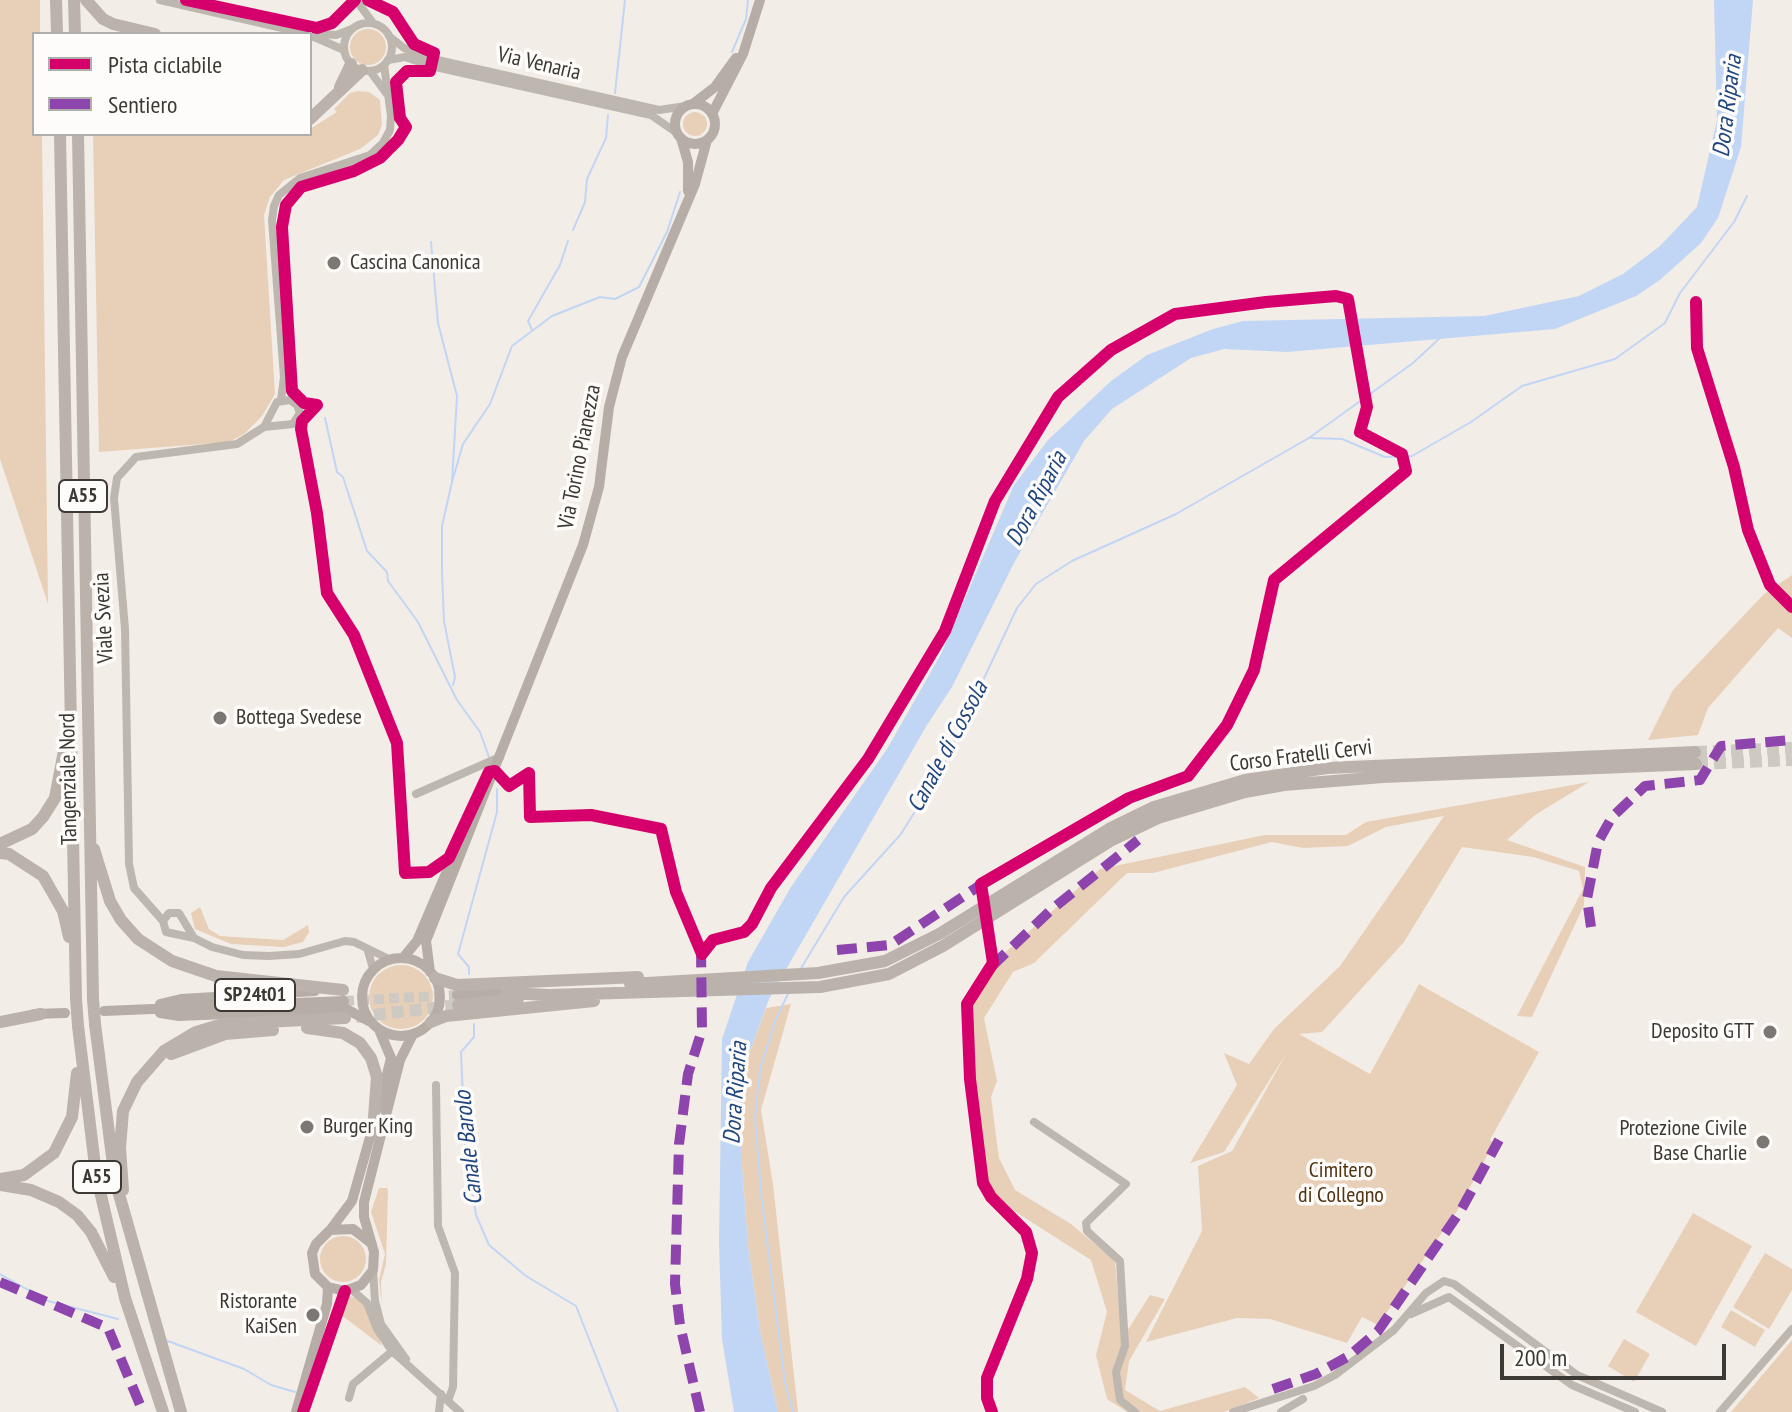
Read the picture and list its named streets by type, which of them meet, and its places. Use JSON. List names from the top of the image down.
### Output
{
  "streets": {
    "highway": ["A55", "Corso Fratelli Cervi", "Tangenziale Nord"],
    "main road": ["Via Torino Pianezza", "SP24t01"],
    "street": ["Via Venaria", "Viale Svezia"]
  },
  "crossings": [
    ["Via Venaria", "Via Torino Pianezza"],
    ["Via Torino Pianezza", "SP24t01"]
  ],
  "water": ["Dora Riparia", "Canale di Cossola", "Canale Barolo"],
  "parks": ["Cimitero di Collegno"],
  "places": [
    "Cascina Canonica",
    "Bottega Svedese",
    "Deposito GTT",
    "Burger King",
    "Protezione Civile Base Charlie",
    "Ristorante KaiSen"
  ],
  "legend": ["Pista ciclabile", "Sentiero"],
  "scale_bar": "200 m"
}
